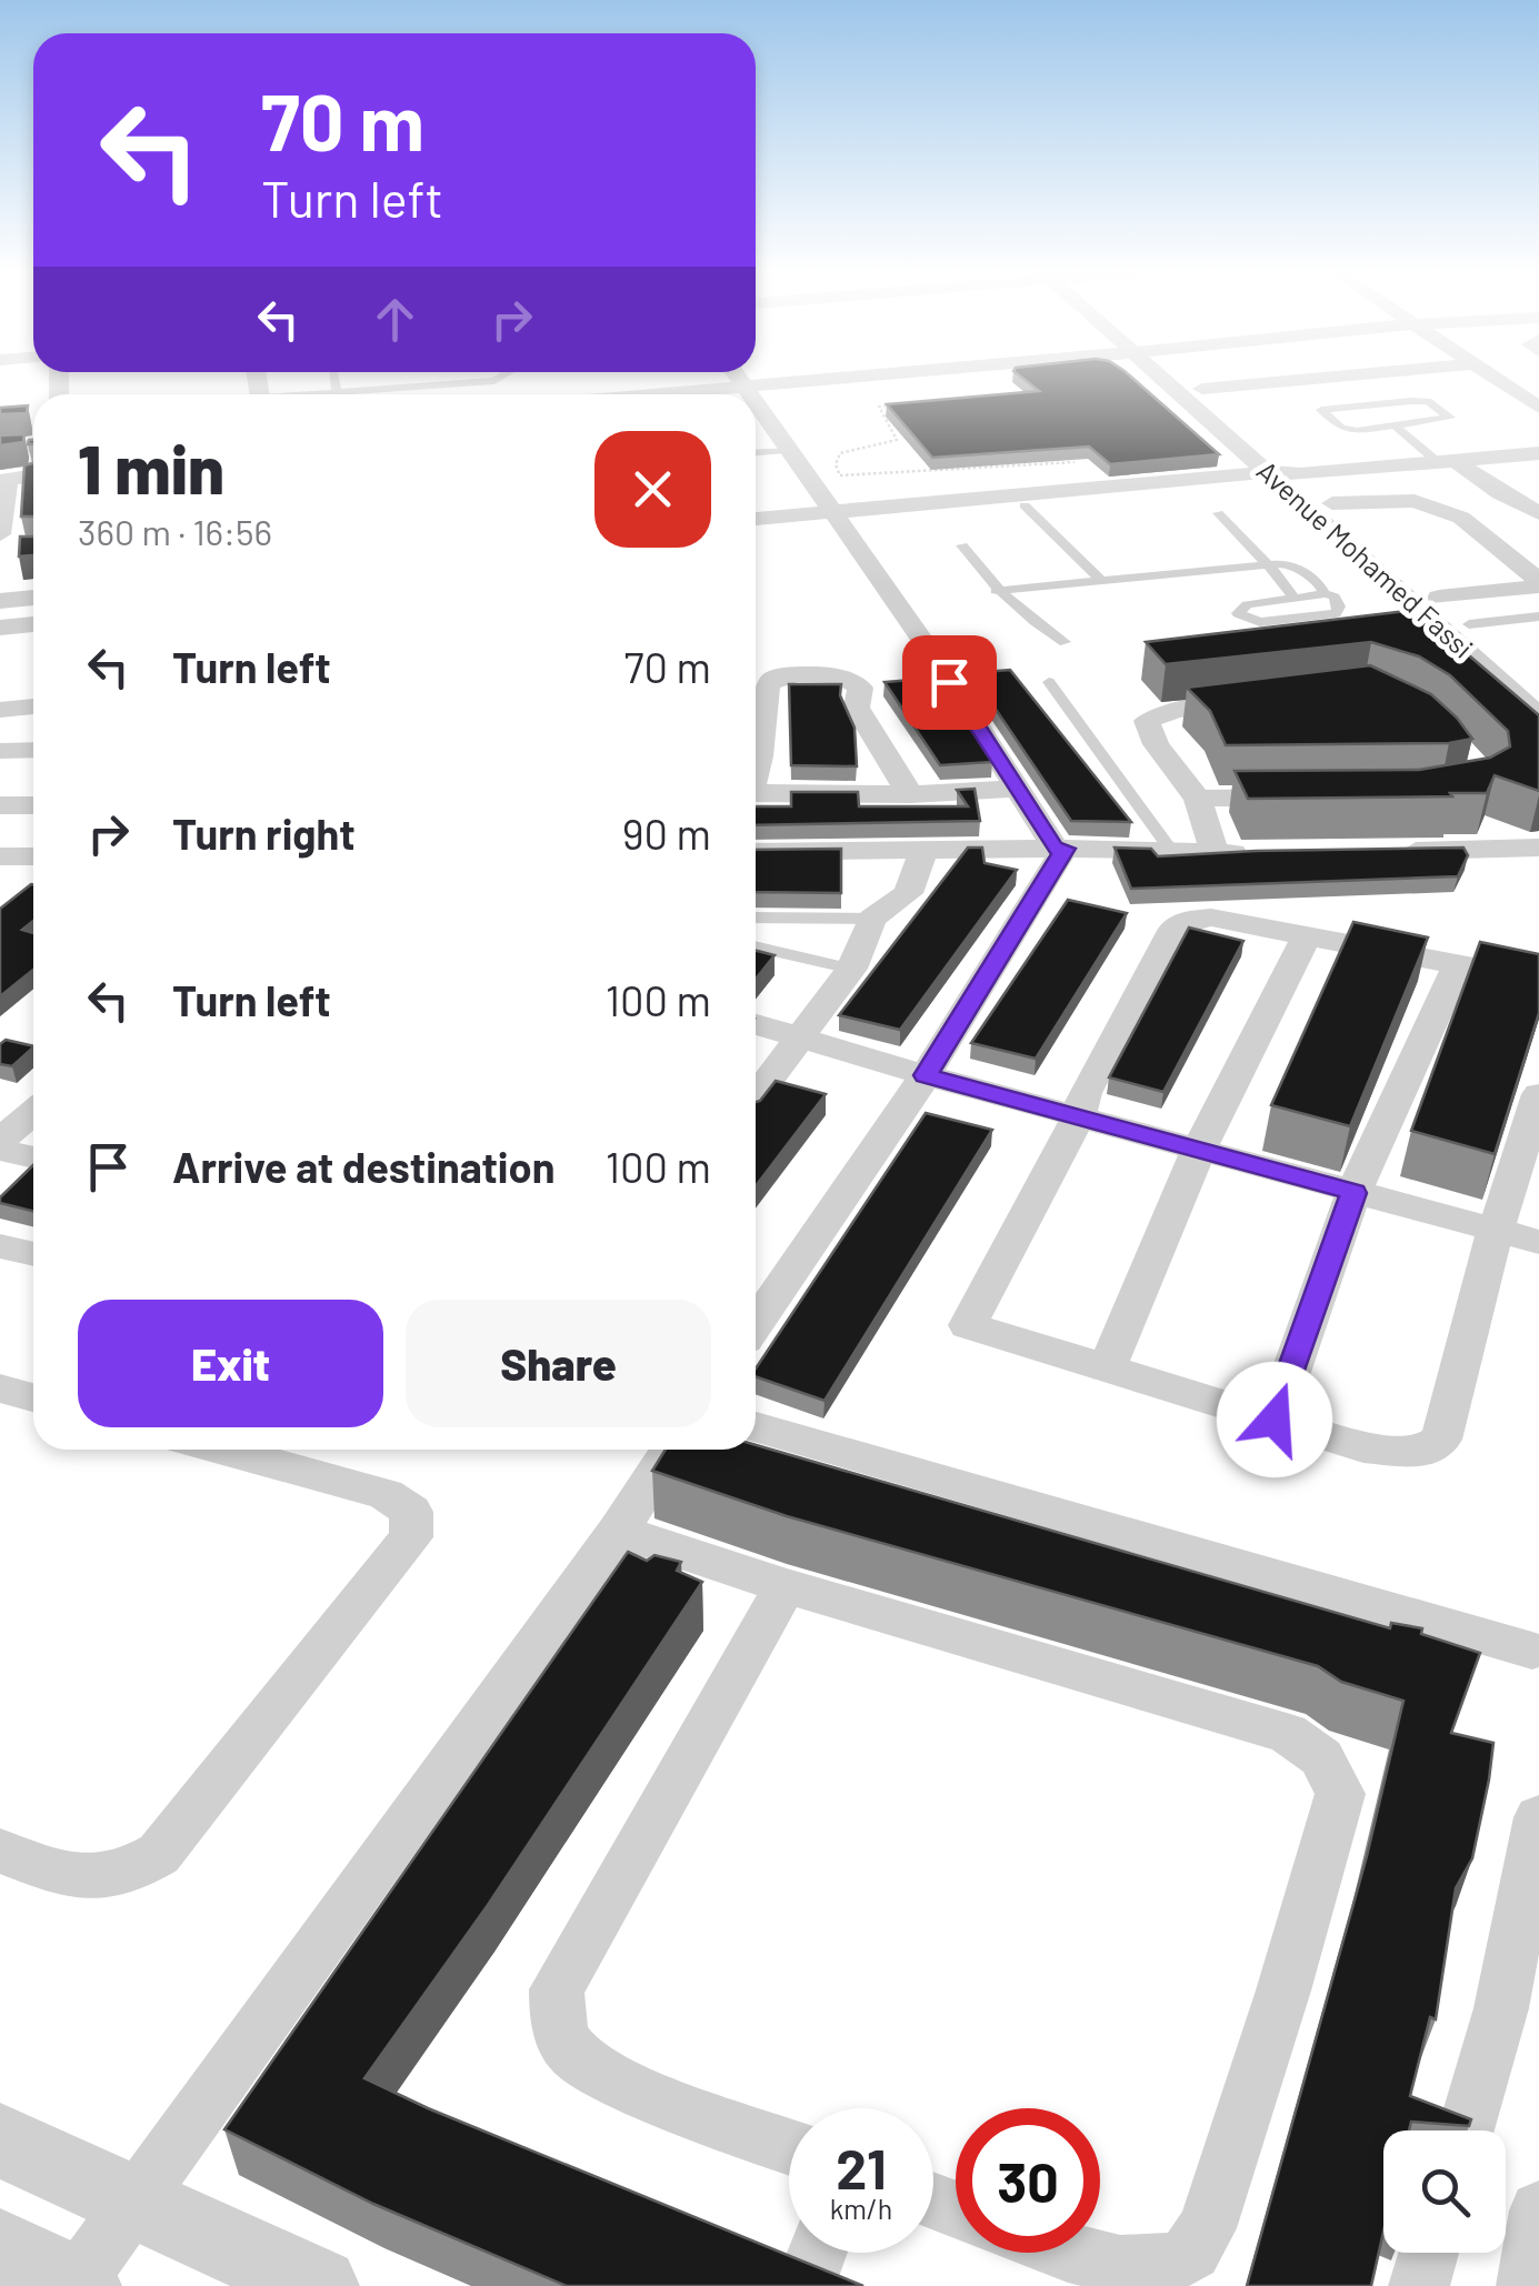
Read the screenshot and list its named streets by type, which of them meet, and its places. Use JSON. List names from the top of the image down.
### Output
{
  "streets": {
    "street": ["Avenue Mohamed Fassi"]
  },
  "page": {
    "turn": ["70 m", "Turn left"],
    "heading": ["1 min", "360 m · 16:56"],
    "list": [
      {
        "name": "Turn left",
        "value": "70 m"
      },
      {
        "name": "Turn right",
        "value": "90 m"
      },
      {
        "name": "Turn left",
        "value": "100 m"
      },
      {
        "name": "Arrive at destination",
        "value": "100 m"
      }
    ],
    "buttons": ["Exit", "Share"],
    "speed": "21 km/h",
    "limit": "30"
  }
}
